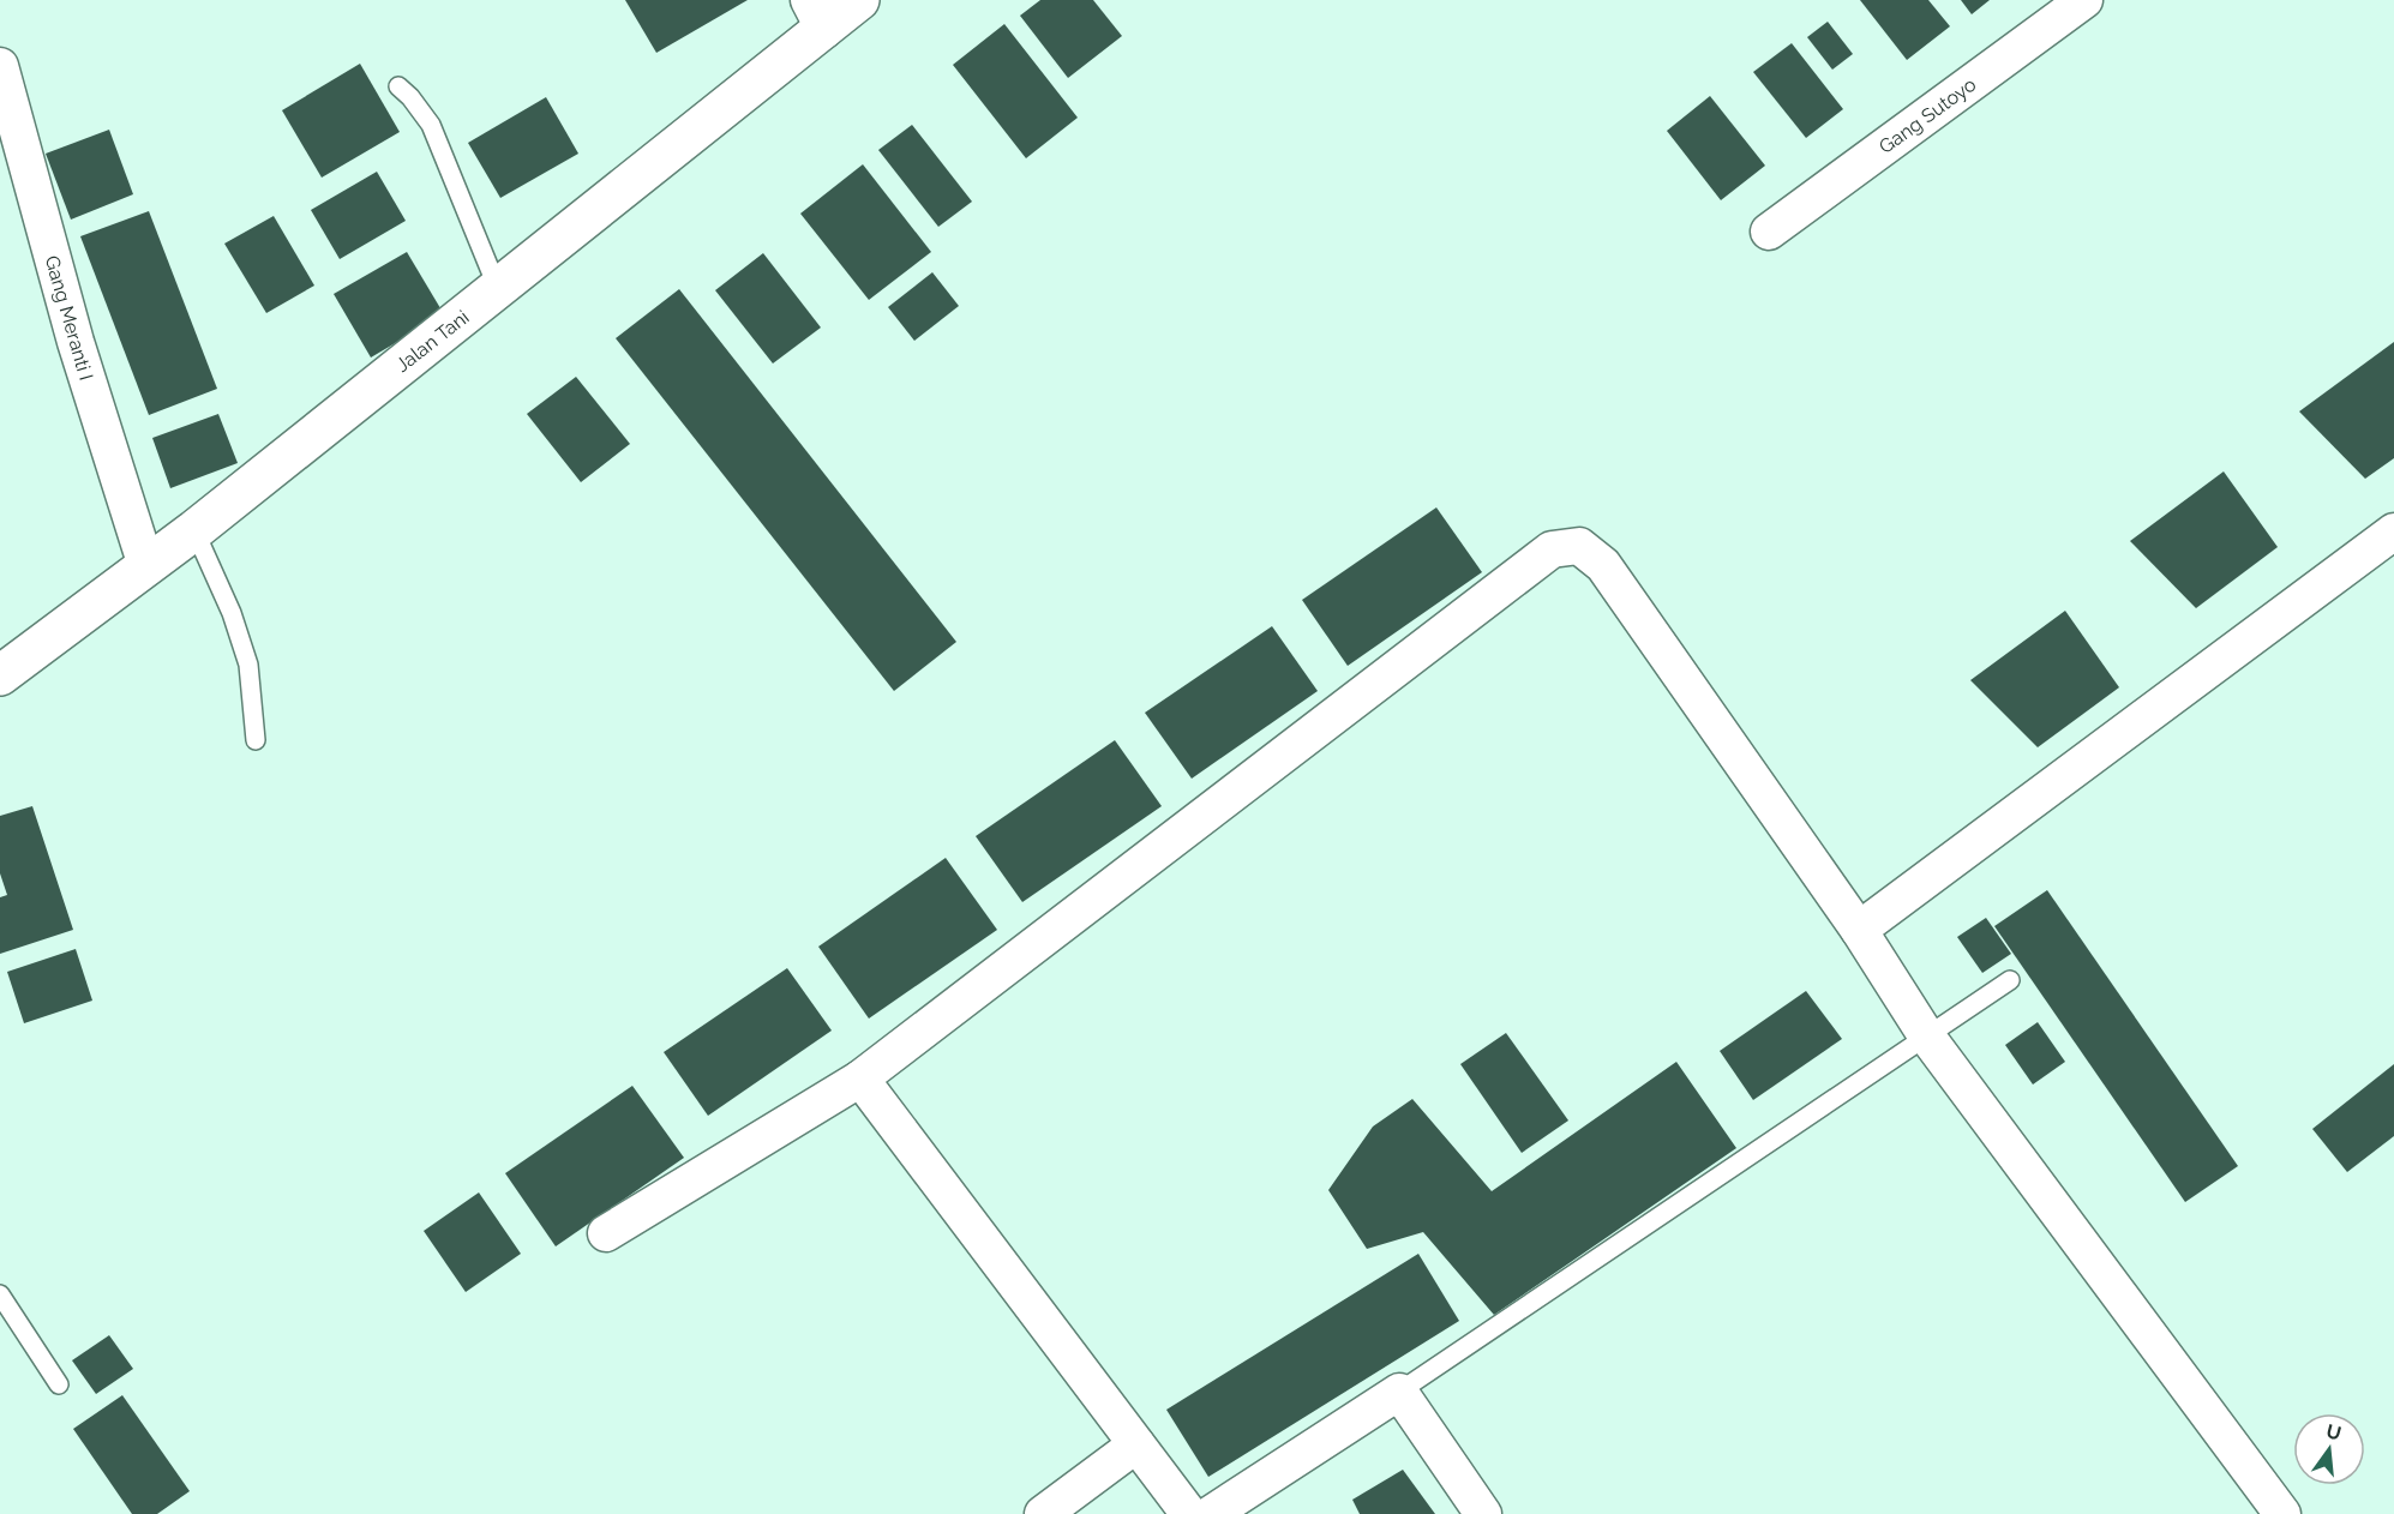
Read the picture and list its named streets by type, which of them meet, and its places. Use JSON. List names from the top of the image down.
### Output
{
  "streets": {
    "highway": ["Jalan Tani"],
    "street": ["Gang Sutoyo", "Gang Meranti I"]
  },
  "crossings": [
    ["Gang Meranti I", "Jalan Tani"]
  ],
  "north": "top"
}
